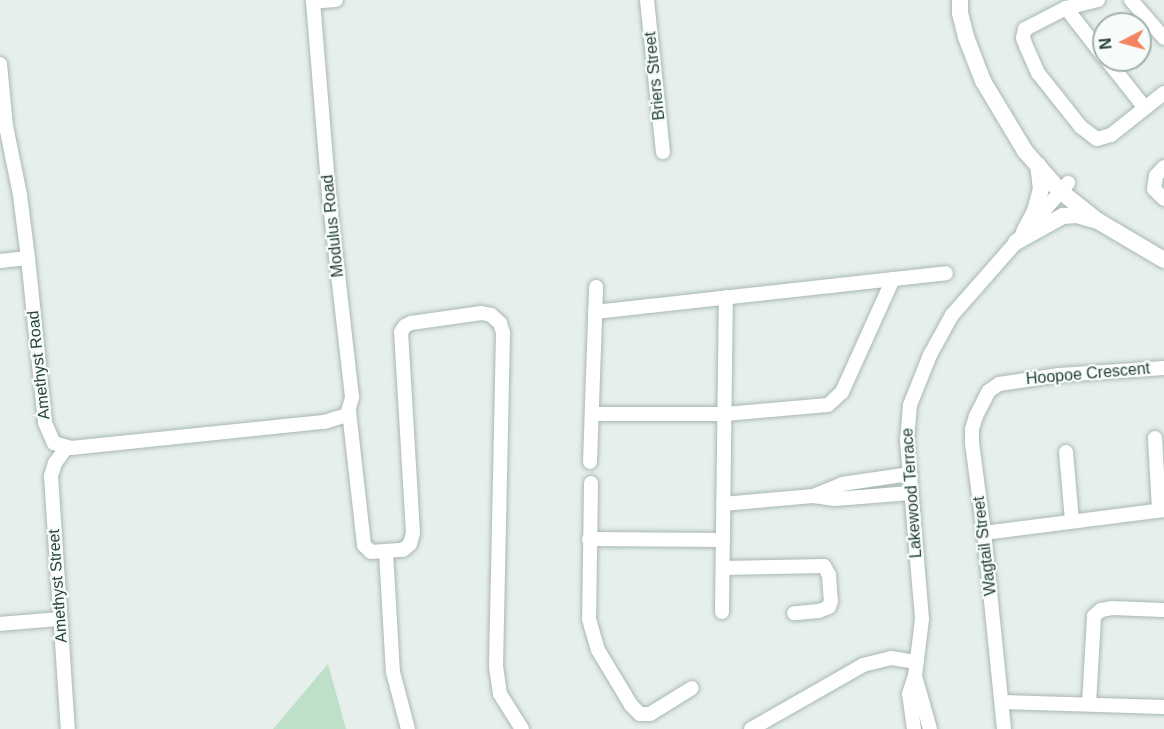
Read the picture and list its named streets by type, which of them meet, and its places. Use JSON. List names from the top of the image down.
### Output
{
  "streets": {
    "street": [
      "Briers Street",
      "Modulus Road",
      "Amethyst Road",
      "Hoopoe Crescent",
      "Lakewood Terrace",
      "Wagtail Street",
      "Amethyst Street"
    ]
  },
  "crossings": [
    ["Amethyst Road", "Amethyst Street"],
    ["Hoopoe Crescent", "Wagtail Street"]
  ],
  "north": "left"
}
